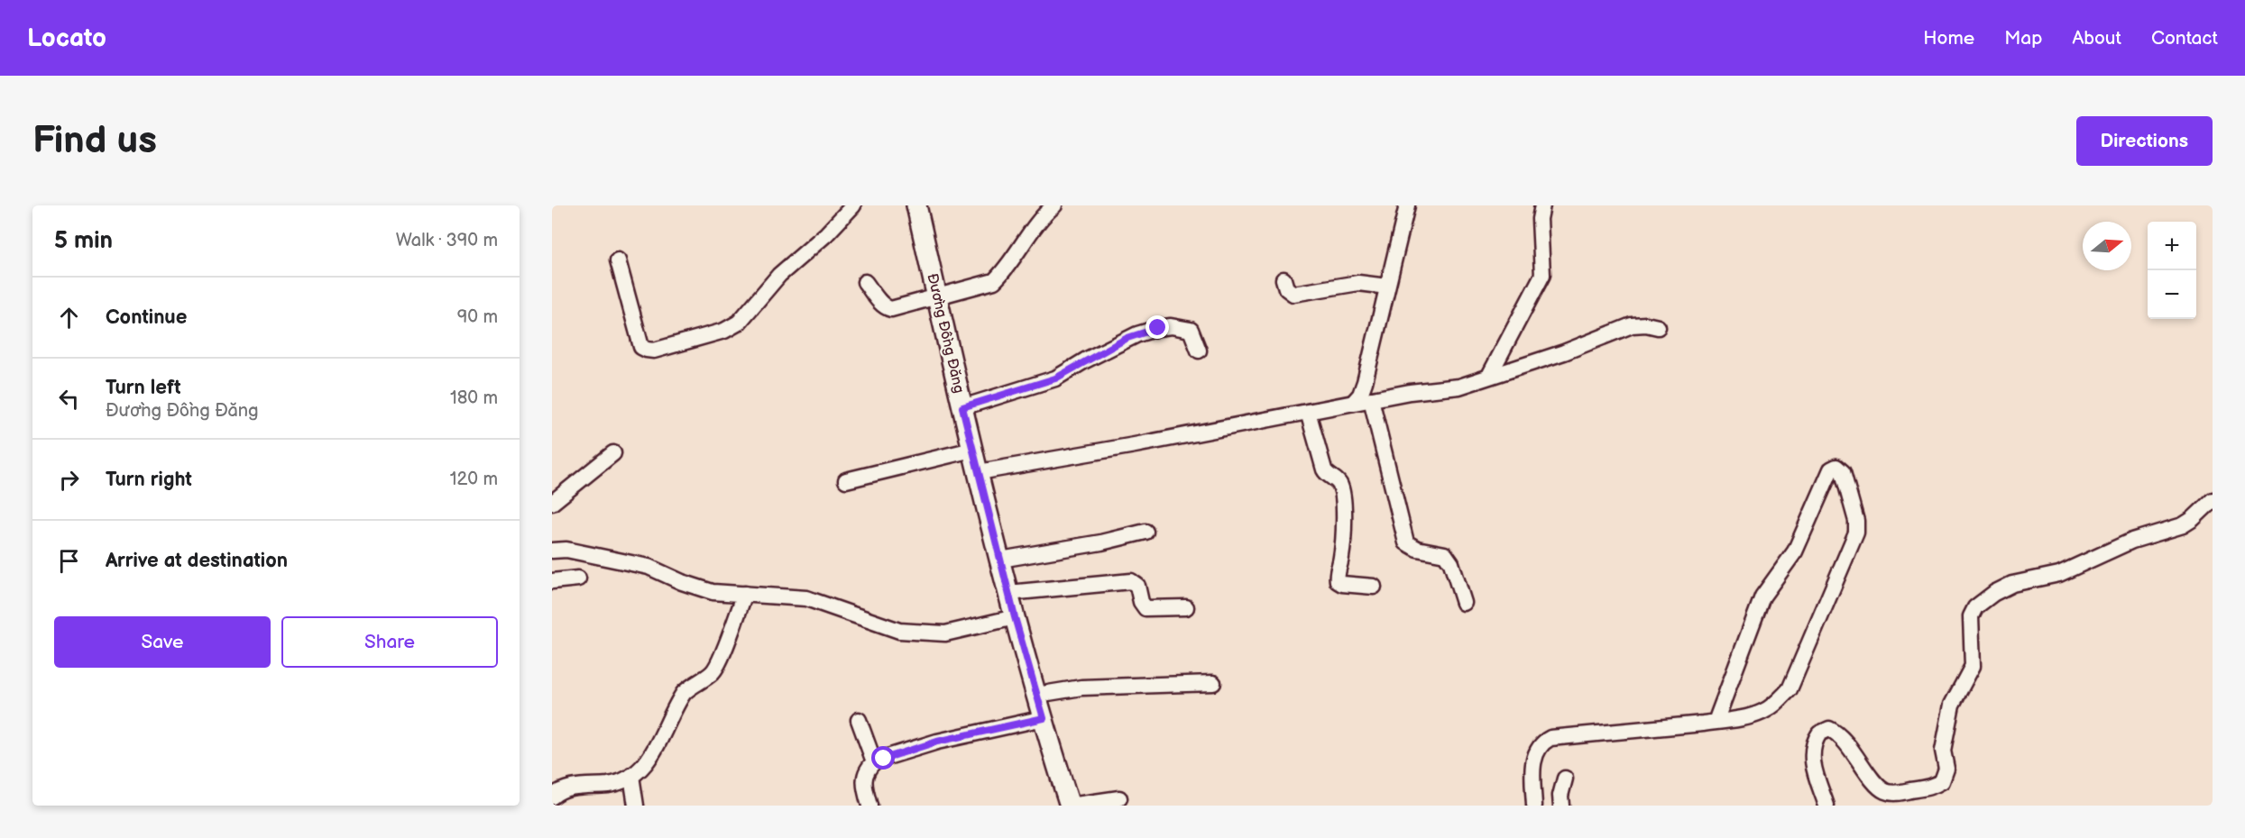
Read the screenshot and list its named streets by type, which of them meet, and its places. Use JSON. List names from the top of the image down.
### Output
{
  "streets": {
    "main road": ["Đường Đồng Đăng"]
  },
  "north": "right",
  "page": {
    "header": "Locato",
    "nav": [
      "Home",
      "Map",
      "About",
      "Contact"
    ],
    "buttons": [
      "Directions",
      ["Save", "Share"]
    ],
    "title": "Find us",
    "heading": ["5 min", "Walk · 390 m"],
    "map_buttons": ["+", "−"],
    "list": [
      ["Continue", "90 m"],
      ["Turn left", "Đường Đồng Đăng", "180 m"],
      ["Turn right", "120 m"],
      "Arrive at destination"
    ]
  }
}
